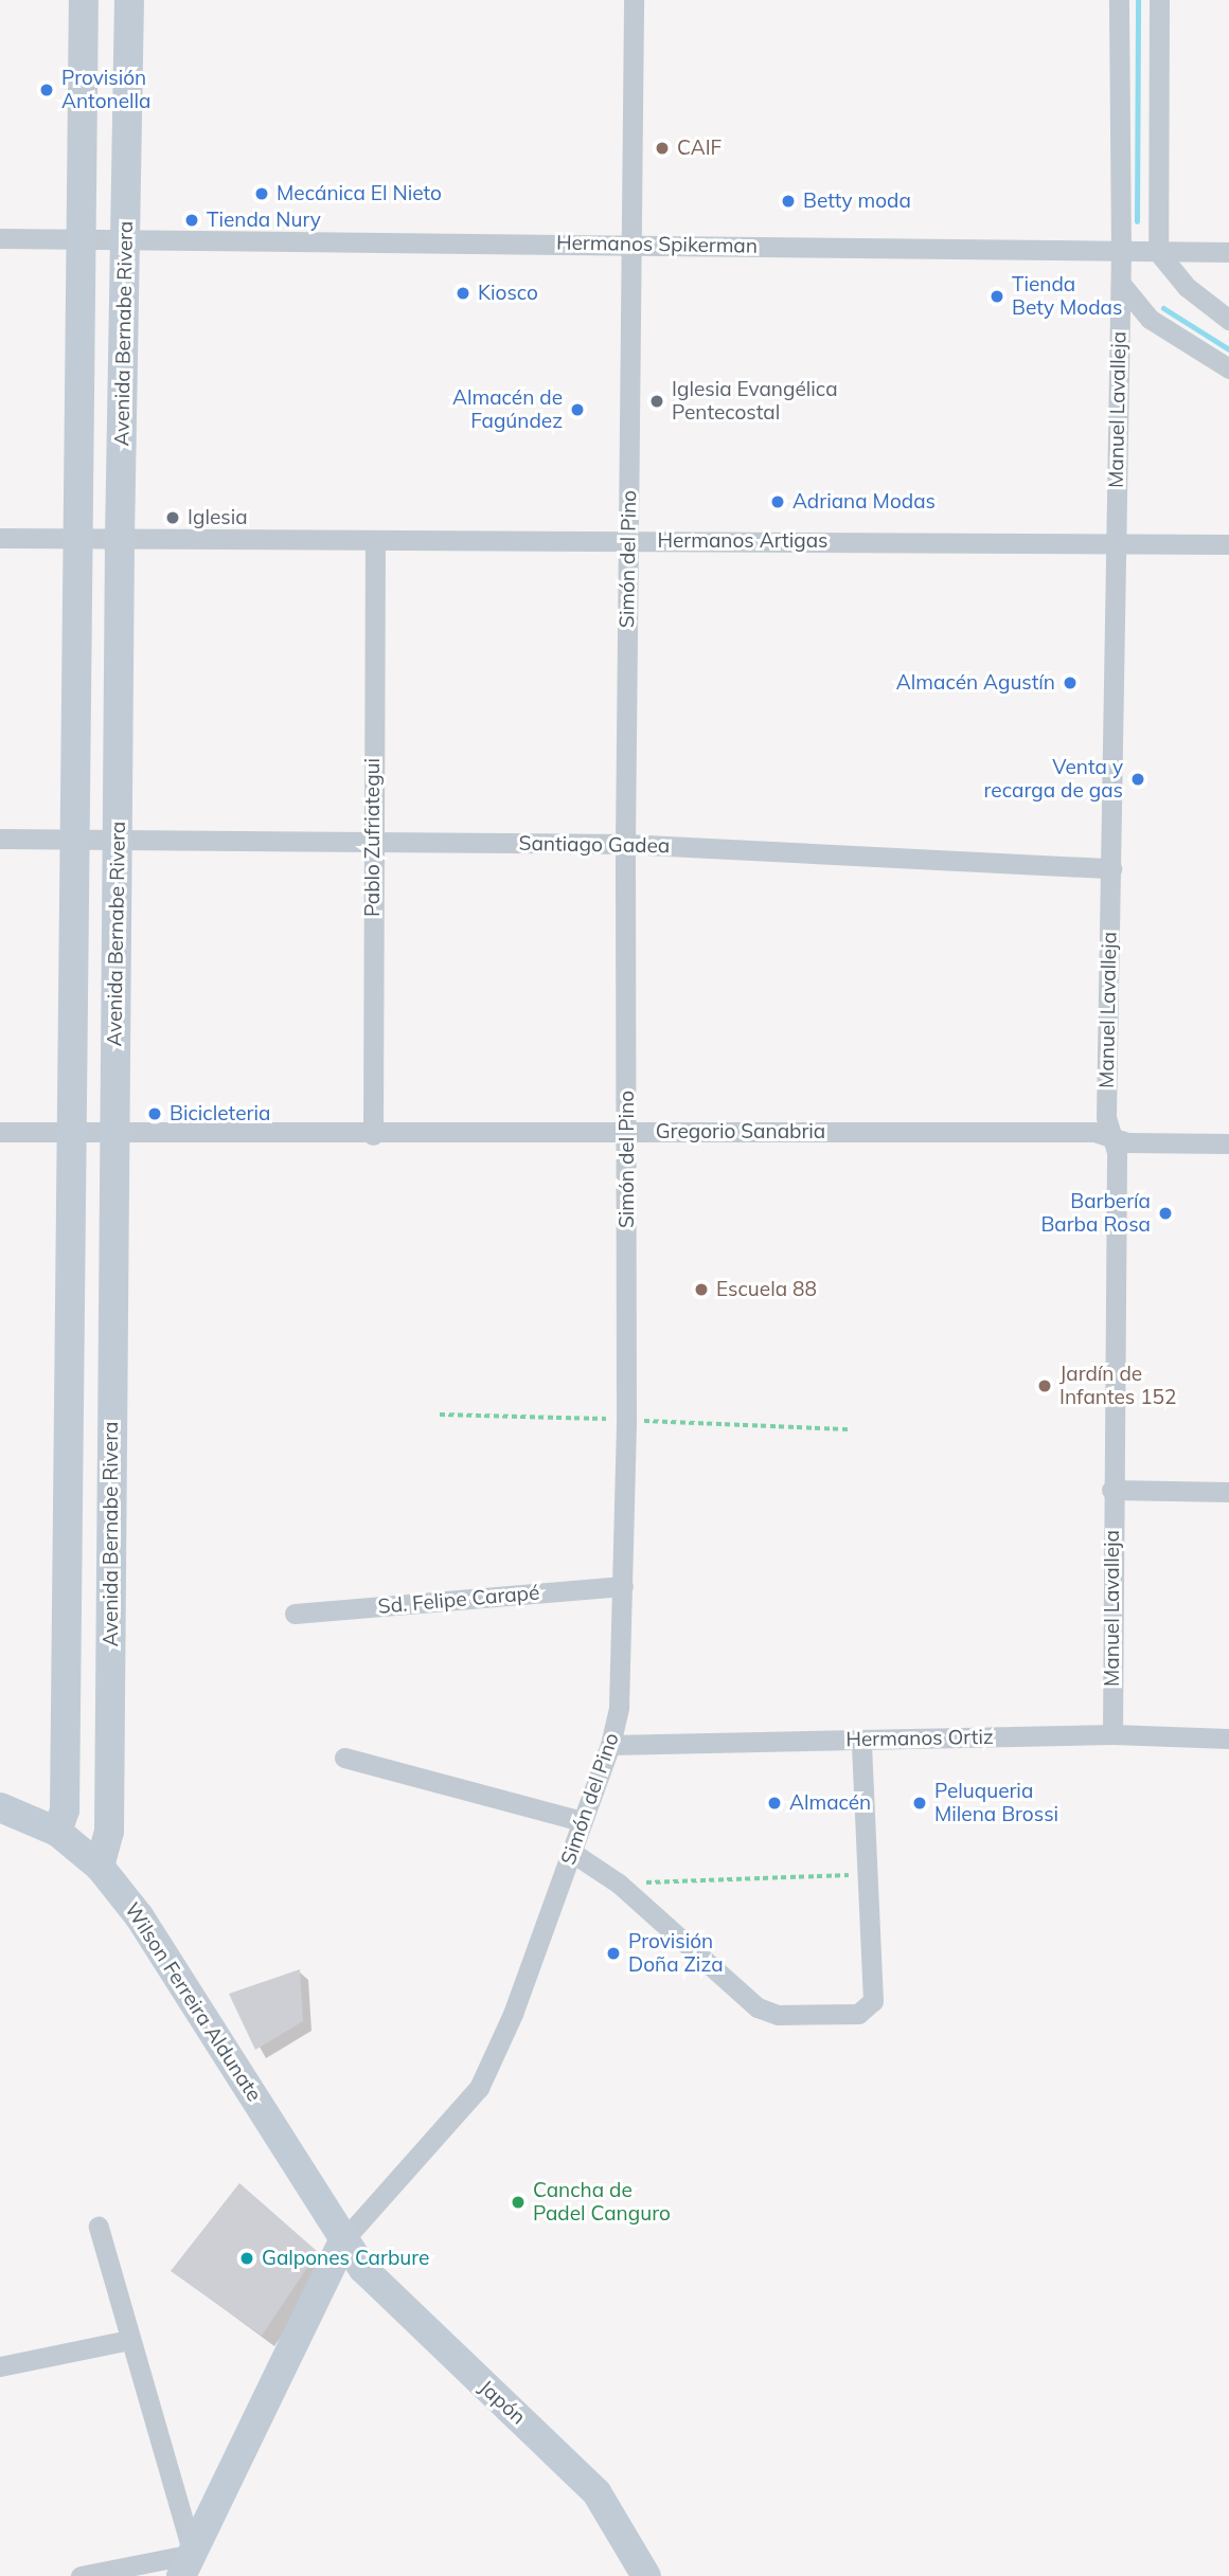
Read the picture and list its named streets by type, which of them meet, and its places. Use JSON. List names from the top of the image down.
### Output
{
  "streets": {
    "street": [
      "Hermanos Spikerman",
      "Avenida Bernabe Rivera",
      "Manuel Lavalleja",
      "Hermanos Artigas",
      "Simón del Pino",
      "Pablo Zufriategui",
      "Santiago Gadea",
      "Gregorio Sanabria",
      "Sd. Felipe Carapé",
      "Hermanos Ortiz",
      "Wilson Ferreira Aldunate",
      "Japón"
    ]
  },
  "crossings": [
    ["Hermanos Spikerman", "Avenida Bernabe Rivera"],
    ["Hermanos Spikerman", "Manuel Lavalleja"],
    ["Hermanos Spikerman", "Simón del Pino"],
    ["Avenida Bernabe Rivera", "Hermanos Artigas"],
    ["Avenida Bernabe Rivera", "Santiago Gadea"],
    ["Avenida Bernabe Rivera", "Gregorio Sanabria"],
    ["Avenida Bernabe Rivera", "Wilson Ferreira Aldunate"],
    ["Manuel Lavalleja", "Hermanos Artigas"],
    ["Manuel Lavalleja", "Santiago Gadea"],
    ["Manuel Lavalleja", "Gregorio Sanabria"],
    ["Manuel Lavalleja", "Hermanos Ortiz"],
    ["Hermanos Artigas", "Simón del Pino"],
    ["Hermanos Artigas", "Pablo Zufriategui"],
    ["Simón del Pino", "Santiago Gadea"],
    ["Simón del Pino", "Gregorio Sanabria"],
    ["Simón del Pino", "Sd. Felipe Carapé"],
    ["Simón del Pino", "Hermanos Ortiz"],
    ["Simón del Pino", "Wilson Ferreira Aldunate"],
    ["Simón del Pino", "Japón"],
    ["Pablo Zufriategui", "Santiago Gadea"],
    ["Pablo Zufriategui", "Gregorio Sanabria"],
    ["Wilson Ferreira Aldunate", "Japón"]
  ],
  "places": [
    "Provisión Antonella",
    "CAIF",
    "Mecánica El Nieto",
    "Betty moda",
    "Tienda Nury",
    "Kiosco",
    "Tienda Bety Modas",
    "Iglesia Evangélica Pentecostal",
    "Almacén de Fagúndez",
    "Adriana Modas",
    "Iglesia",
    "Almacén Agustín",
    "Venta y recarga de gas",
    "Bicicleteria",
    "Barbería Barba Rosa",
    "Escuela 88",
    "Jardín de Infantes 152",
    "Almacén",
    "Peluqueria Milena Brossi",
    "Provisión Doña Ziza",
    "Cancha de Padel Canguro",
    "Galpones Carbure"
  ]
}
